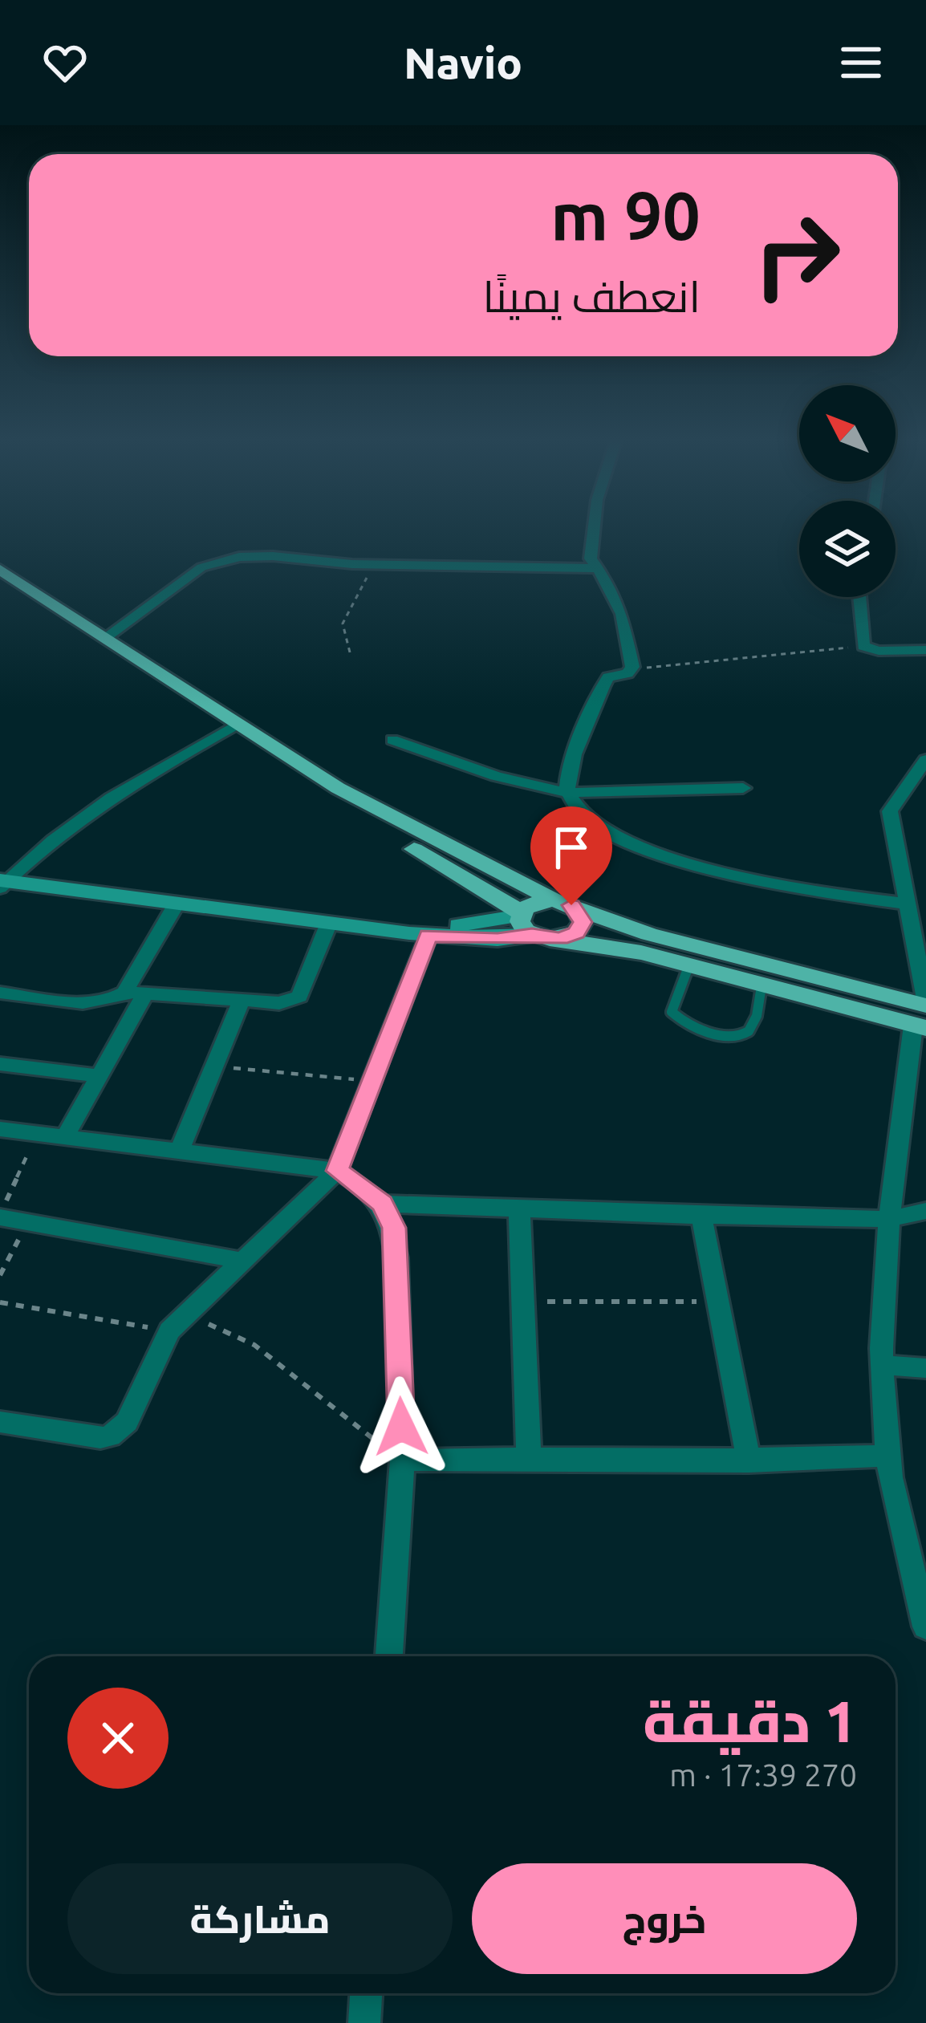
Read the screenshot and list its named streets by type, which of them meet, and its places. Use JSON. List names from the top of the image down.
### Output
{
  "north": "top left",
  "page": {
    "header": "Navio",
    "turn": ["90 m", "انعطف يمينًا"],
    "heading": ["1 دقيقة", "270 m · 17:39"],
    "buttons": ["خروج", "مشاركة"]
  }
}
